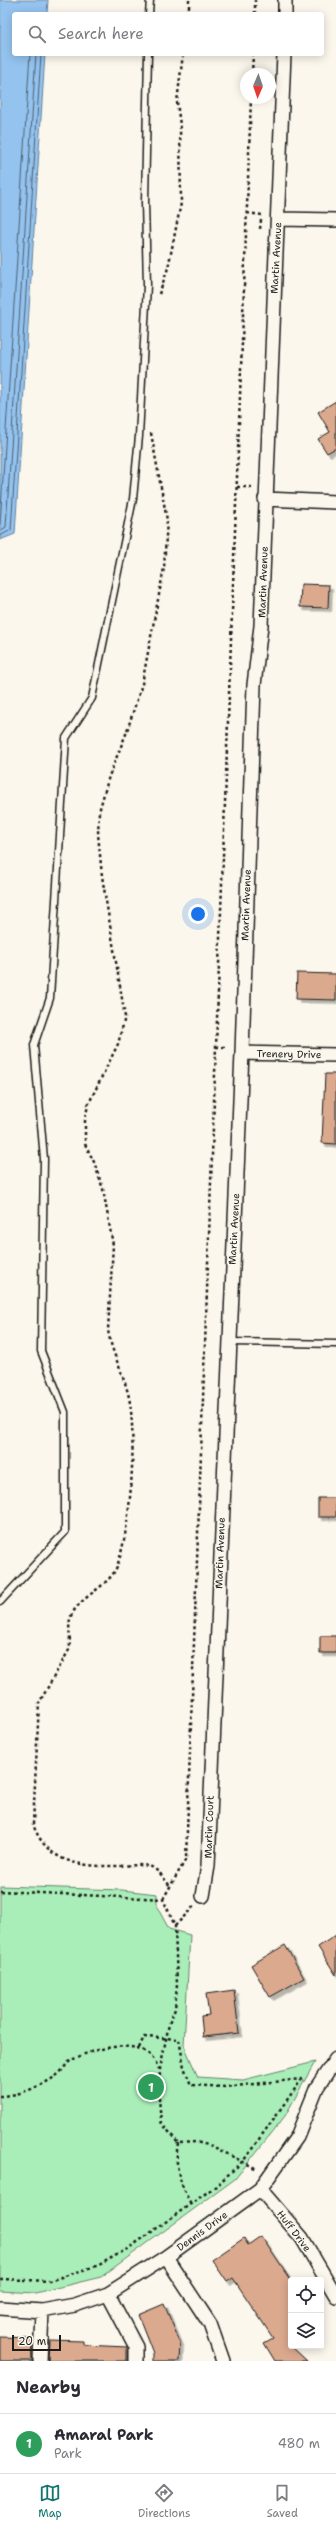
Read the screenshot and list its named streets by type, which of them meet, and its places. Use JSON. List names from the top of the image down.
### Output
{
  "streets": {
    "street": [
      "Martin Avenue",
      "Trenery Drive",
      "Martin Court",
      "Dennis Drive",
      "Huff Drive"
    ]
  },
  "crossings": [
    ["Martin Avenue", "Trenery Drive"],
    ["Martin Avenue", "Martin Court"],
    ["Dennis Drive", "Huff Drive"]
  ],
  "scale_bar": "20 m",
  "north": "bottom",
  "page": {
    "search": "Search here",
    "pins": "1",
    "scale": "20 m",
    "heading": "Nearby",
    "list": [
      {
        "mark": "1",
        "name": "Amaral Park",
        "note": "Park",
        "value": "480 m"
      }
    ],
    "nav": ["Map", "Directions", "Saved"]
  }
}
